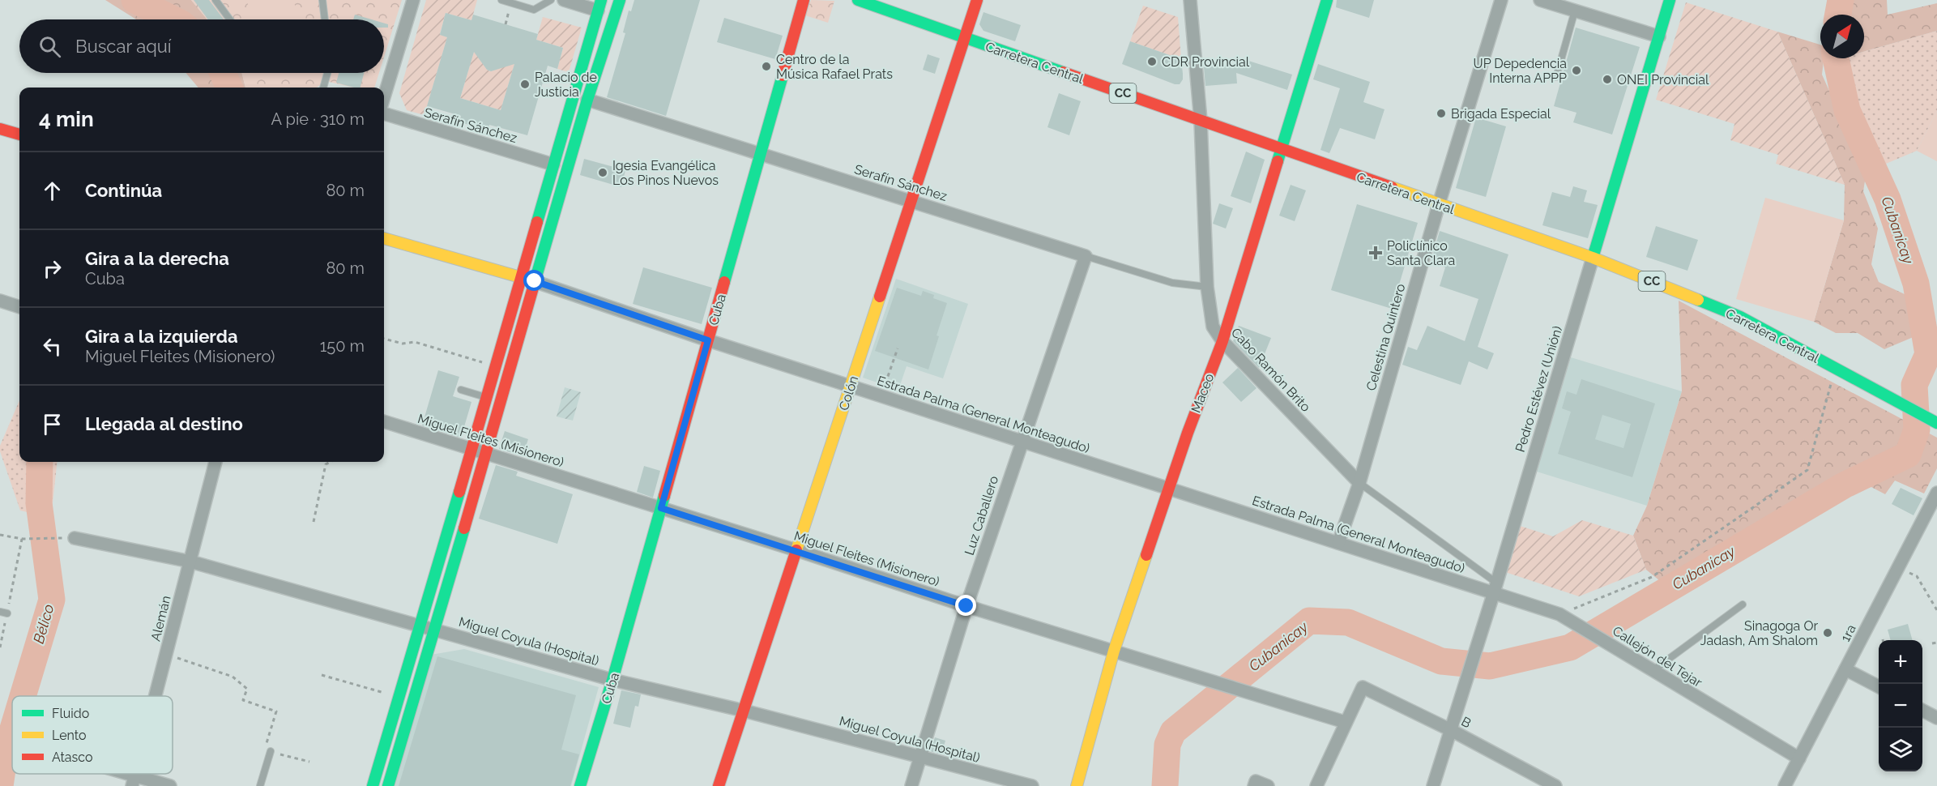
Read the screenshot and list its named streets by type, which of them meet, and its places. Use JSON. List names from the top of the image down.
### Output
{
  "streets": {
    "main road": [
      "Carretera Central",
      "CC",
      "Cuba",
      "Pedro Estévez (Unión)",
      "Colón",
      "Maceo",
      "Estrada Palma (General Monteagudo)"
    ],
    "street": [
      "Serafín Sánchez",
      "Celestina Quintero",
      "Cabo Ramón Brito",
      "Miguel Fleites (Misionero)",
      "Luz Caballero",
      "Alemán",
      "1ra",
      "Miguel Coyula (Hospital)",
      "Callejón del Tejar",
      "B"
    ]
  },
  "crossings": [
    ["Carretera Central", "Celestina Quintero"],
    ["Carretera Central", "Cabo Ramón Brito"],
    ["Carretera Central", "Pedro Estévez (Unión)"],
    ["Carretera Central", "Colón"],
    ["Carretera Central", "Maceo"],
    ["Serafín Sánchez", "Cuba"],
    ["Serafín Sánchez", "Cabo Ramón Brito"],
    ["Serafín Sánchez", "Colón"],
    ["Serafín Sánchez", "Luz Caballero"],
    ["Cuba", "Estrada Palma (General Monteagudo)"],
    ["Cuba", "Miguel Fleites (Misionero)"],
    ["Cuba", "Miguel Coyula (Hospital)"],
    ["Celestina Quintero", "Cabo Ramón Brito"],
    ["Celestina Quintero", "Estrada Palma (General Monteagudo)"],
    ["Cabo Ramón Brito", "Pedro Estévez (Unión)"],
    ["Cabo Ramón Brito", "Maceo"],
    ["Cabo Ramón Brito", "Estrada Palma (General Monteagudo)"],
    ["Cabo Ramón Brito", "Callejón del Tejar"],
    ["Pedro Estévez (Unión)", "Estrada Palma (General Monteagudo)"],
    ["Pedro Estévez (Unión)", "Callejón del Tejar"],
    ["Pedro Estévez (Unión)", "B"],
    ["Colón", "Estrada Palma (General Monteagudo)"],
    ["Colón", "Miguel Fleites (Misionero)"],
    ["Colón", "Miguel Coyula (Hospital)"],
    ["Maceo", "Estrada Palma (General Monteagudo)"],
    ["Maceo", "Miguel Fleites (Misionero)"],
    ["Estrada Palma (General Monteagudo)", "Luz Caballero"],
    ["Estrada Palma (General Monteagudo)", "Callejón del Tejar"],
    ["Miguel Fleites (Misionero)", "Luz Caballero"],
    ["Miguel Fleites (Misionero)", "B"],
    ["Luz Caballero", "Miguel Coyula (Hospital)"],
    ["Alemán", "Miguel Coyula (Hospital)"],
    ["1ra", "Callejón del Tejar"]
  ],
  "water": ["Cubanicay", "Bélico"],
  "places": {
    "other": [
      "CDR Provincial",
      "Centro de la Música Rafael Prats",
      "UP Depedencia Interna APPP",
      "ONEI Provincial",
      "Palacio de Justicia",
      "Brigada Especial",
      "Igesia Evangélica Los Pinos Nuevos",
      "Sinagoga Or Jadash, Am Shalom"
    ],
    "health": ["Policlínico Santa Clara"]
  },
  "legend": ["Fluido", "Lento", "Atasco"],
  "north": "top right",
  "page": {
    "search": "Buscar aquí",
    "heading": ["4 min", "A pie · 310 m"],
    "list": [
      ["Continúa", "80 m"],
      ["Gira a la derecha", "Cuba", "80 m"],
      ["Gira a la izquierda", "Miguel Fleites (Misionero)", "150 m"],
      "Llegada al destino"
    ],
    "map_buttons": ["+", "−"]
  }
}
